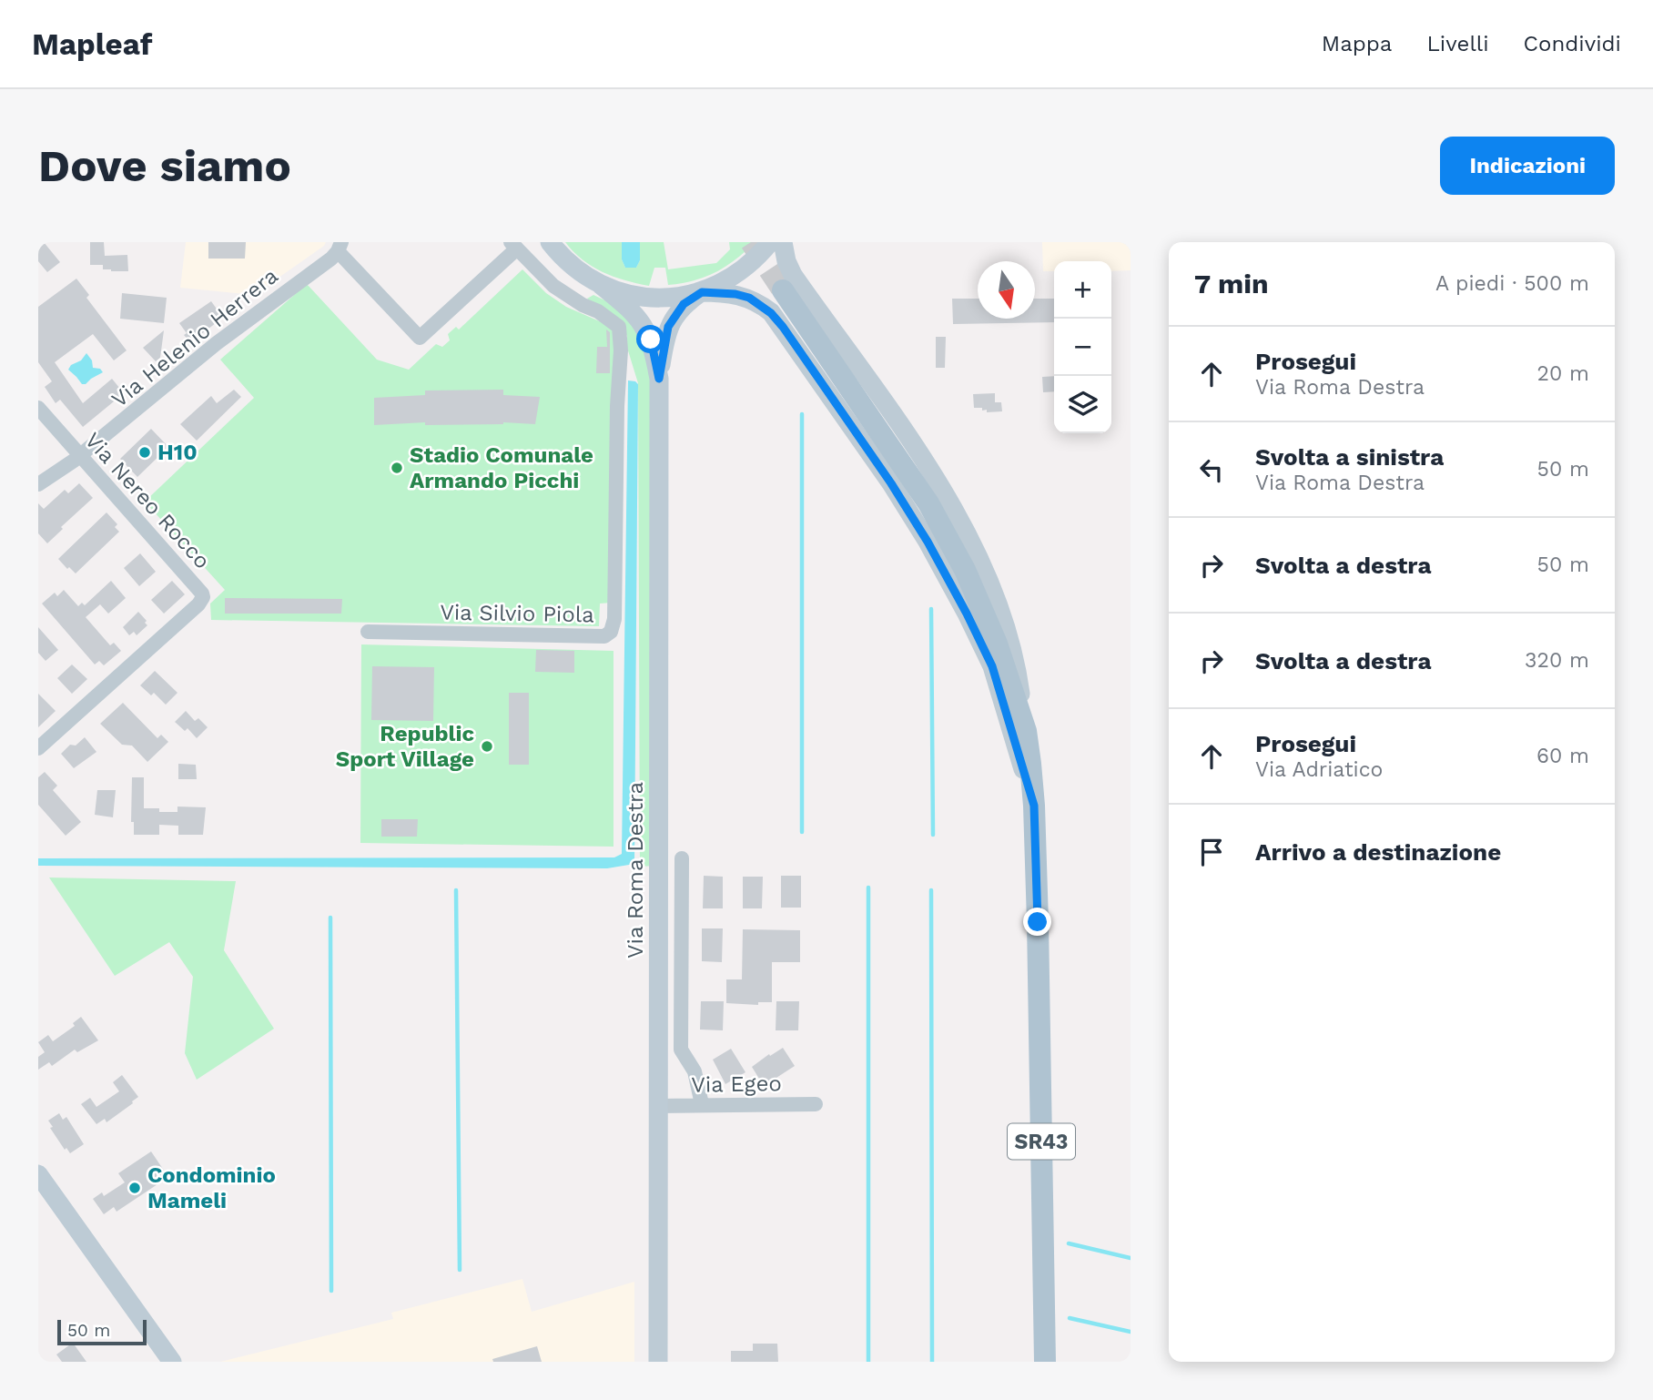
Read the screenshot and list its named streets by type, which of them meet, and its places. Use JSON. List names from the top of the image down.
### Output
{
  "streets": {
    "main road": ["SR43"],
    "street": [
      "Via Helenio Herrera",
      "Via Nereo Rocco",
      "Via Silvio Piola",
      "Via Roma Destra",
      "Via Egeo"
    ]
  },
  "crossings": [
    ["Via Helenio Herrera", "Via Nereo Rocco"],
    ["Via Roma Destra", "Via Egeo"]
  ],
  "places": [
    "H10",
    "Stadio Comunale Armando Picchi",
    "Republic Sport Village",
    "Condominio Mameli"
  ],
  "scale_bar": "50 m",
  "north": "bottom",
  "page": {
    "header": "Mapleaf",
    "nav": ["Mappa", "Livelli", "Condividi"],
    "buttons": "Indicazioni",
    "title": "Dove siamo",
    "heading": ["7 min", "A piedi · 500 m"],
    "map_buttons": ["+", "−"],
    "list": [
      ["Prosegui", "Via Roma Destra", "20 m"],
      ["Svolta a sinistra", "Via Roma Destra", "50 m"],
      ["Svolta a destra", "50 m"],
      ["Svolta a destra", "320 m"],
      ["Prosegui", "Via Adriatico", "60 m"],
      "Arrivo a destinazione"
    ],
    "scale": "50 m"
  }
}
